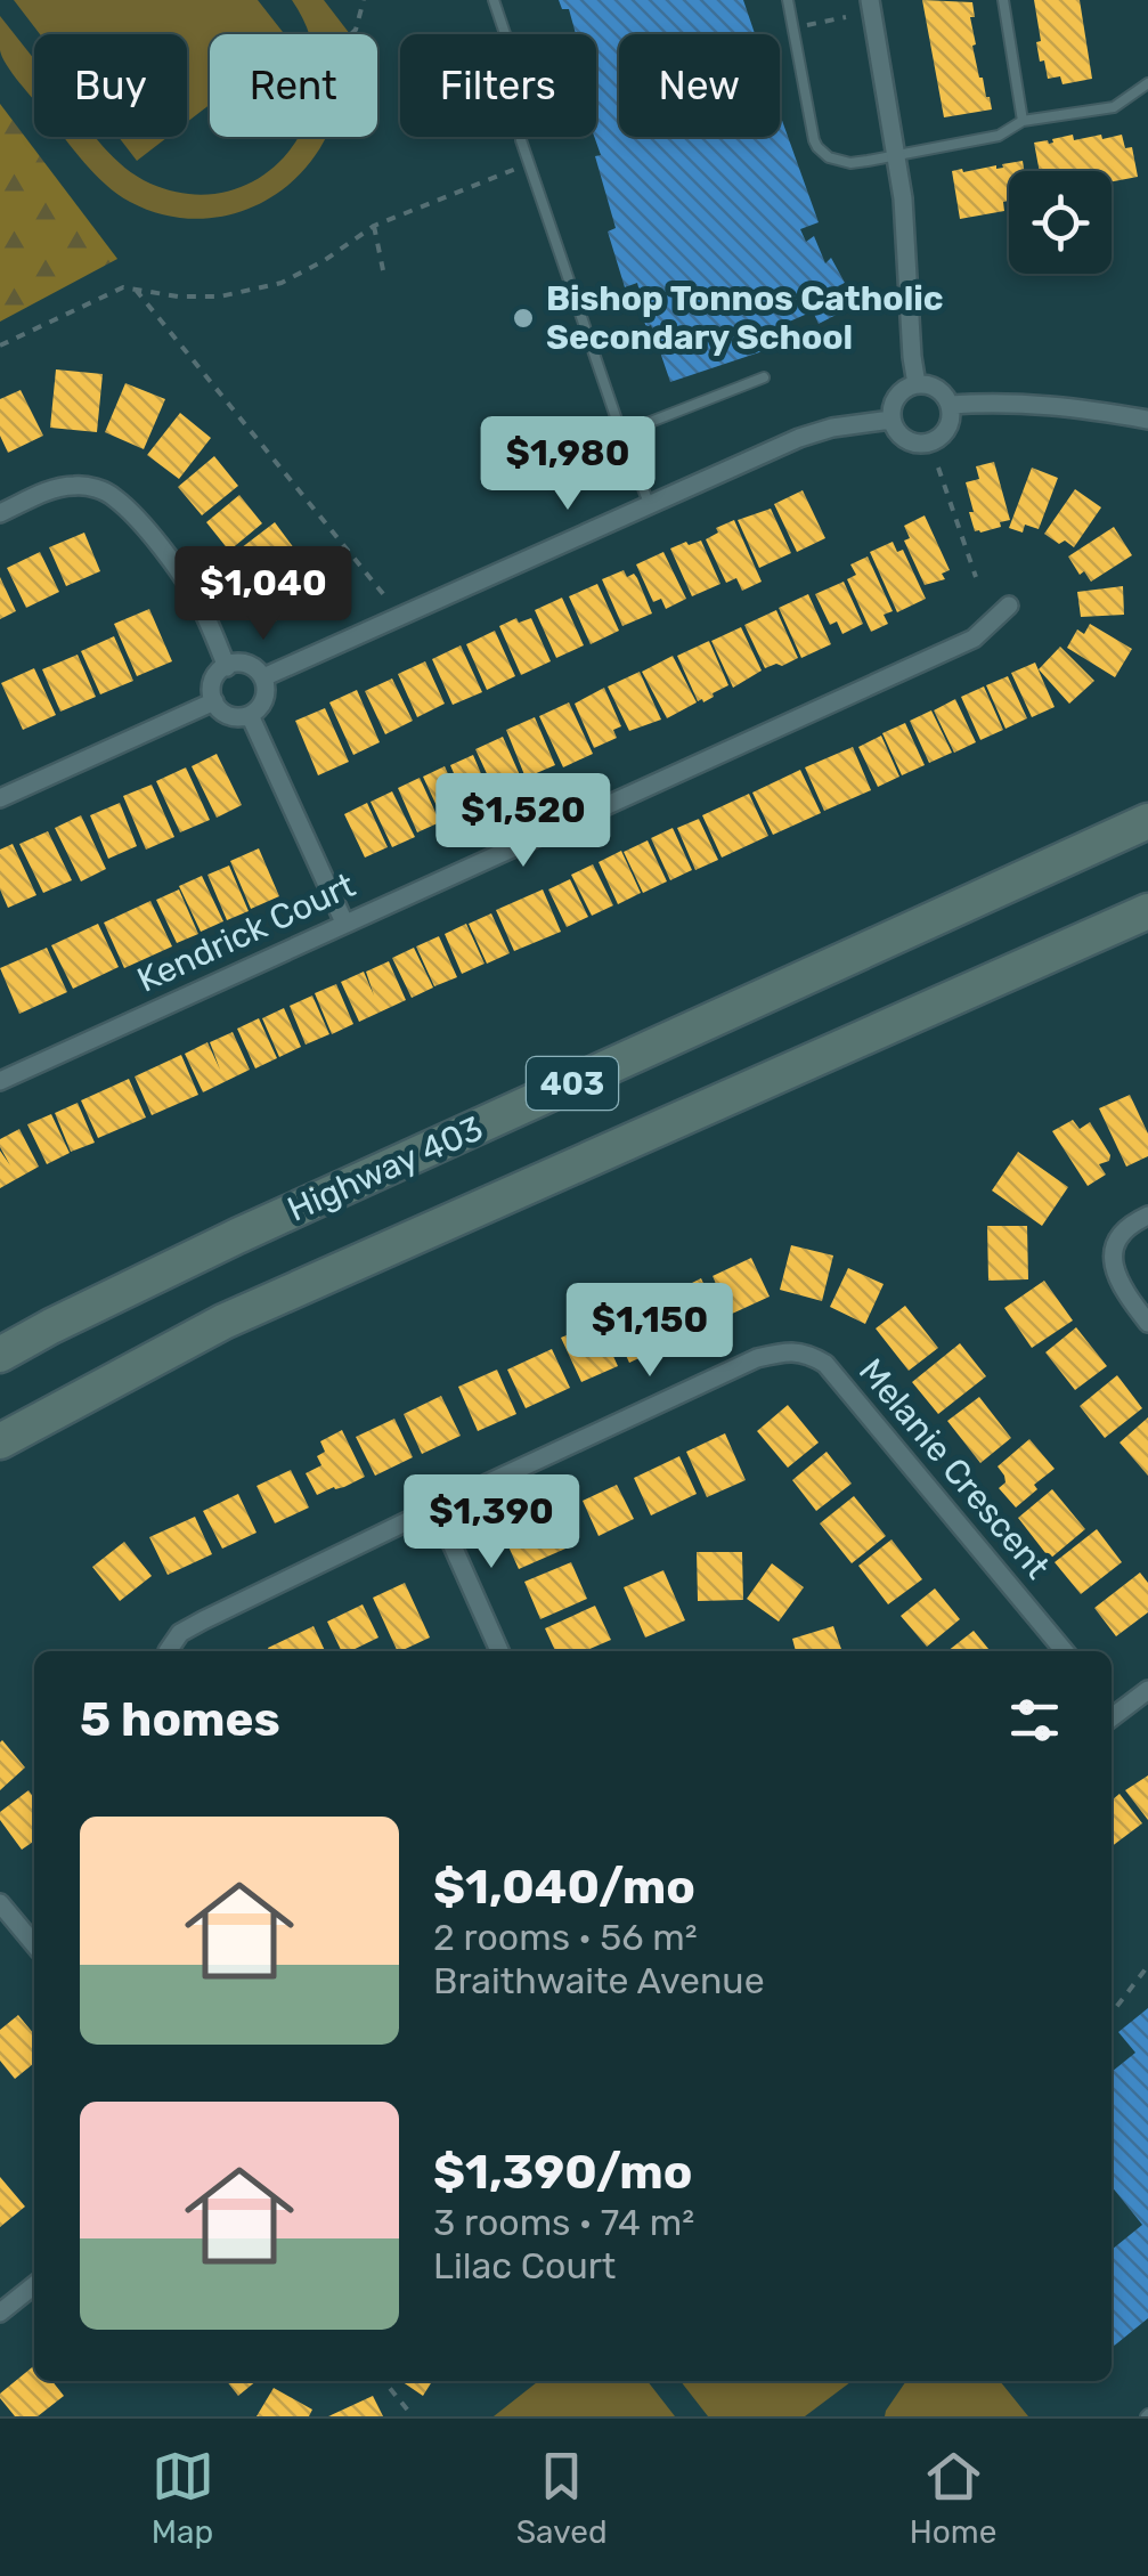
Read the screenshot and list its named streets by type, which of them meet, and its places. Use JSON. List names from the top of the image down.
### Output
{
  "streets": {
    "highway": ["403", "Highway 403"],
    "street": ["Kendrick Court", "Melanie Crescent"]
  },
  "places": ["Bishop Tonnos Catholic Secondary School"],
  "page": {
    "chip": [
      "Buy",
      "Rent",
      "Filters",
      "New"
    ],
    "price": [
      "$1,980",
      "$1,040",
      "$1,520",
      "$1,150",
      "$1,390"
    ],
    "heading": "5 homes",
    "list": [
      {
        "name": "$1,040/mo",
        "note": "2 rooms · 56 m² · Braithwaite Avenue"
      },
      {
        "name": "$1,390/mo",
        "note": "3 rooms · 74 m² · Lilac Court"
      }
    ],
    "tabs": ["Map", "Saved", "Home"]
  }
}
